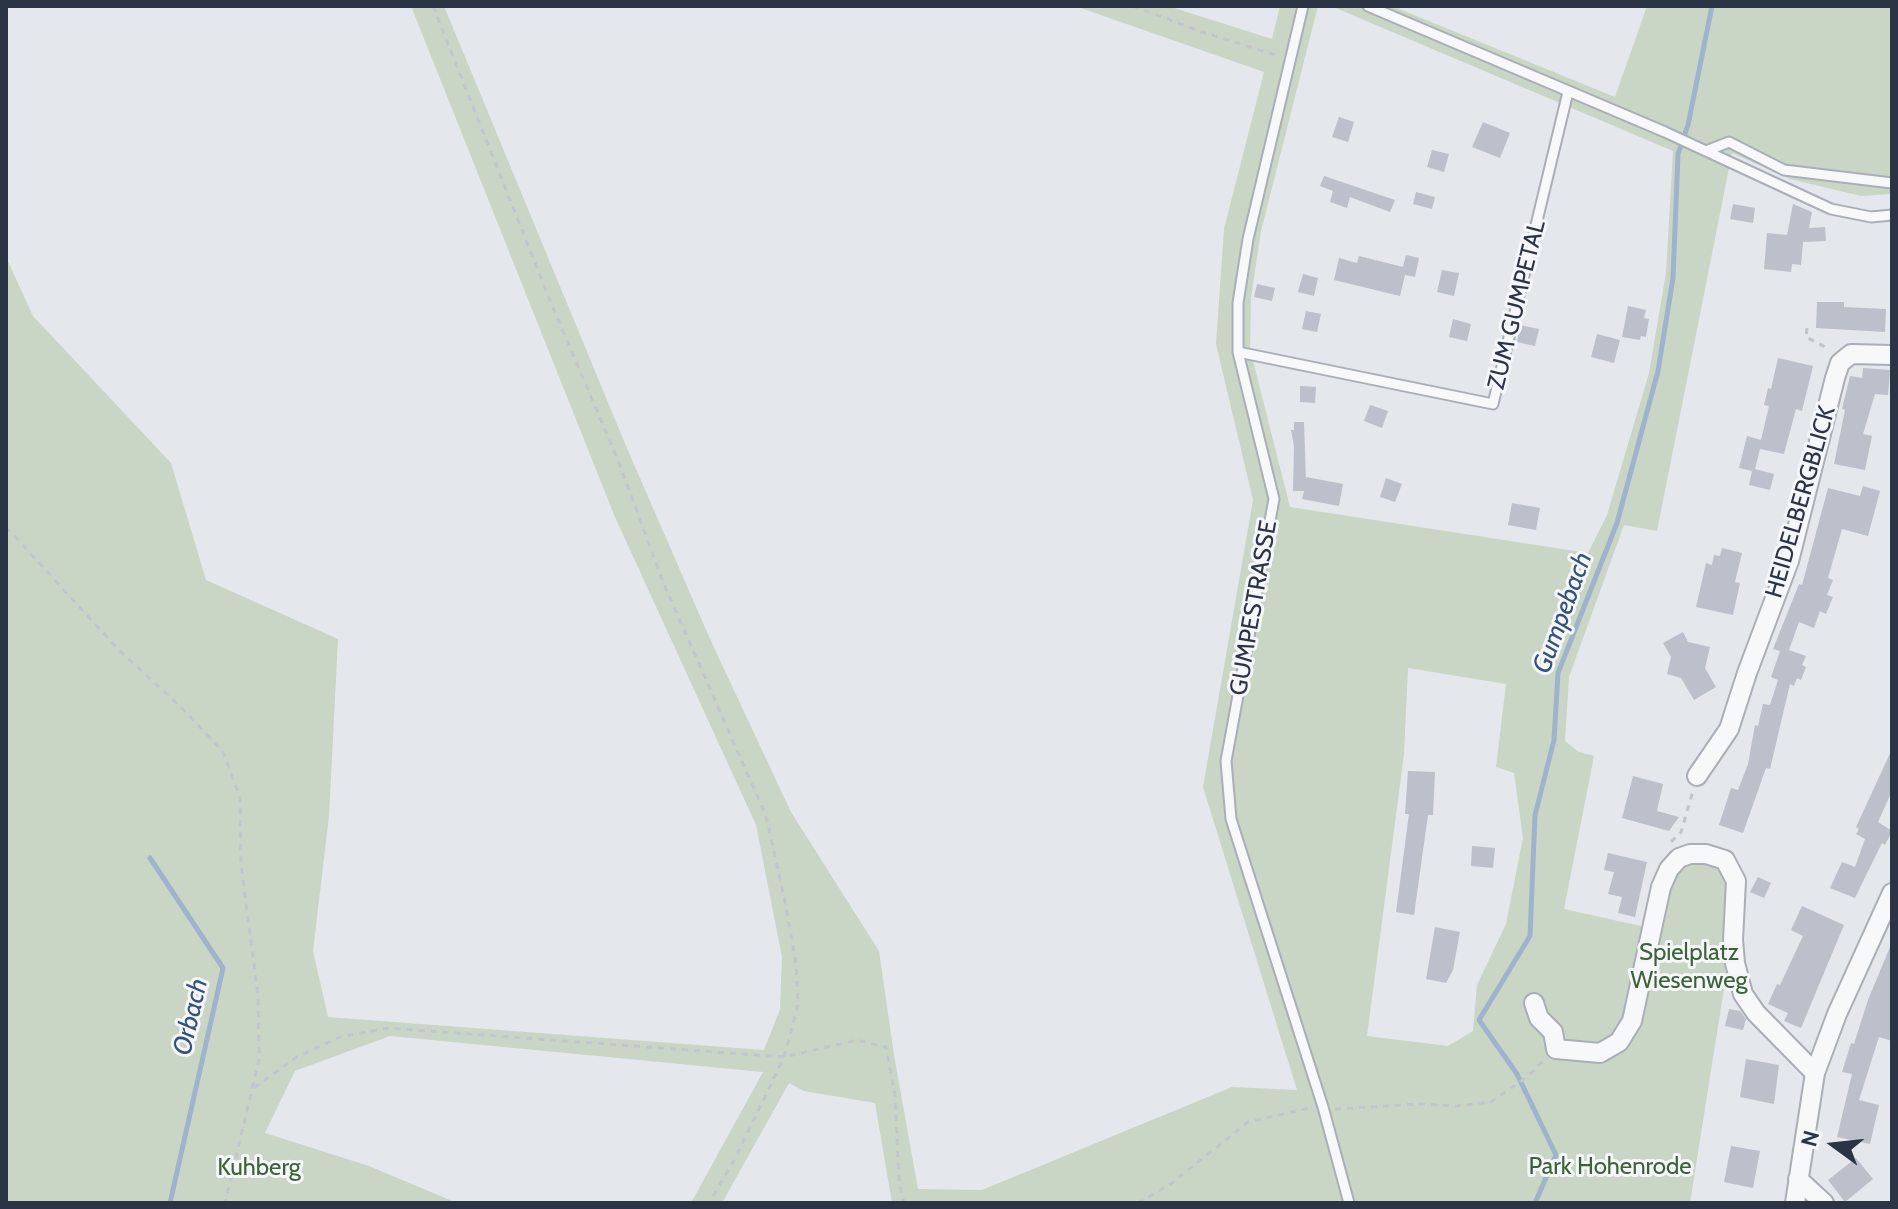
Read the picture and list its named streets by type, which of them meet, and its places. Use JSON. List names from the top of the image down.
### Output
{
  "streets": {
    "street": ["HEIDELBERGBLICK"],
    "lane": ["ZUM GUMPETAL", "GUMPESTRASSE"]
  },
  "crossings": [
    ["ZUM GUMPETAL", "GUMPESTRASSE"]
  ],
  "water": ["Gumpebach", "Orbach"],
  "parks": ["Spielplatz Wiesenweg", "Park Hohenrode", "Kuhberg"],
  "north": "left"
}
